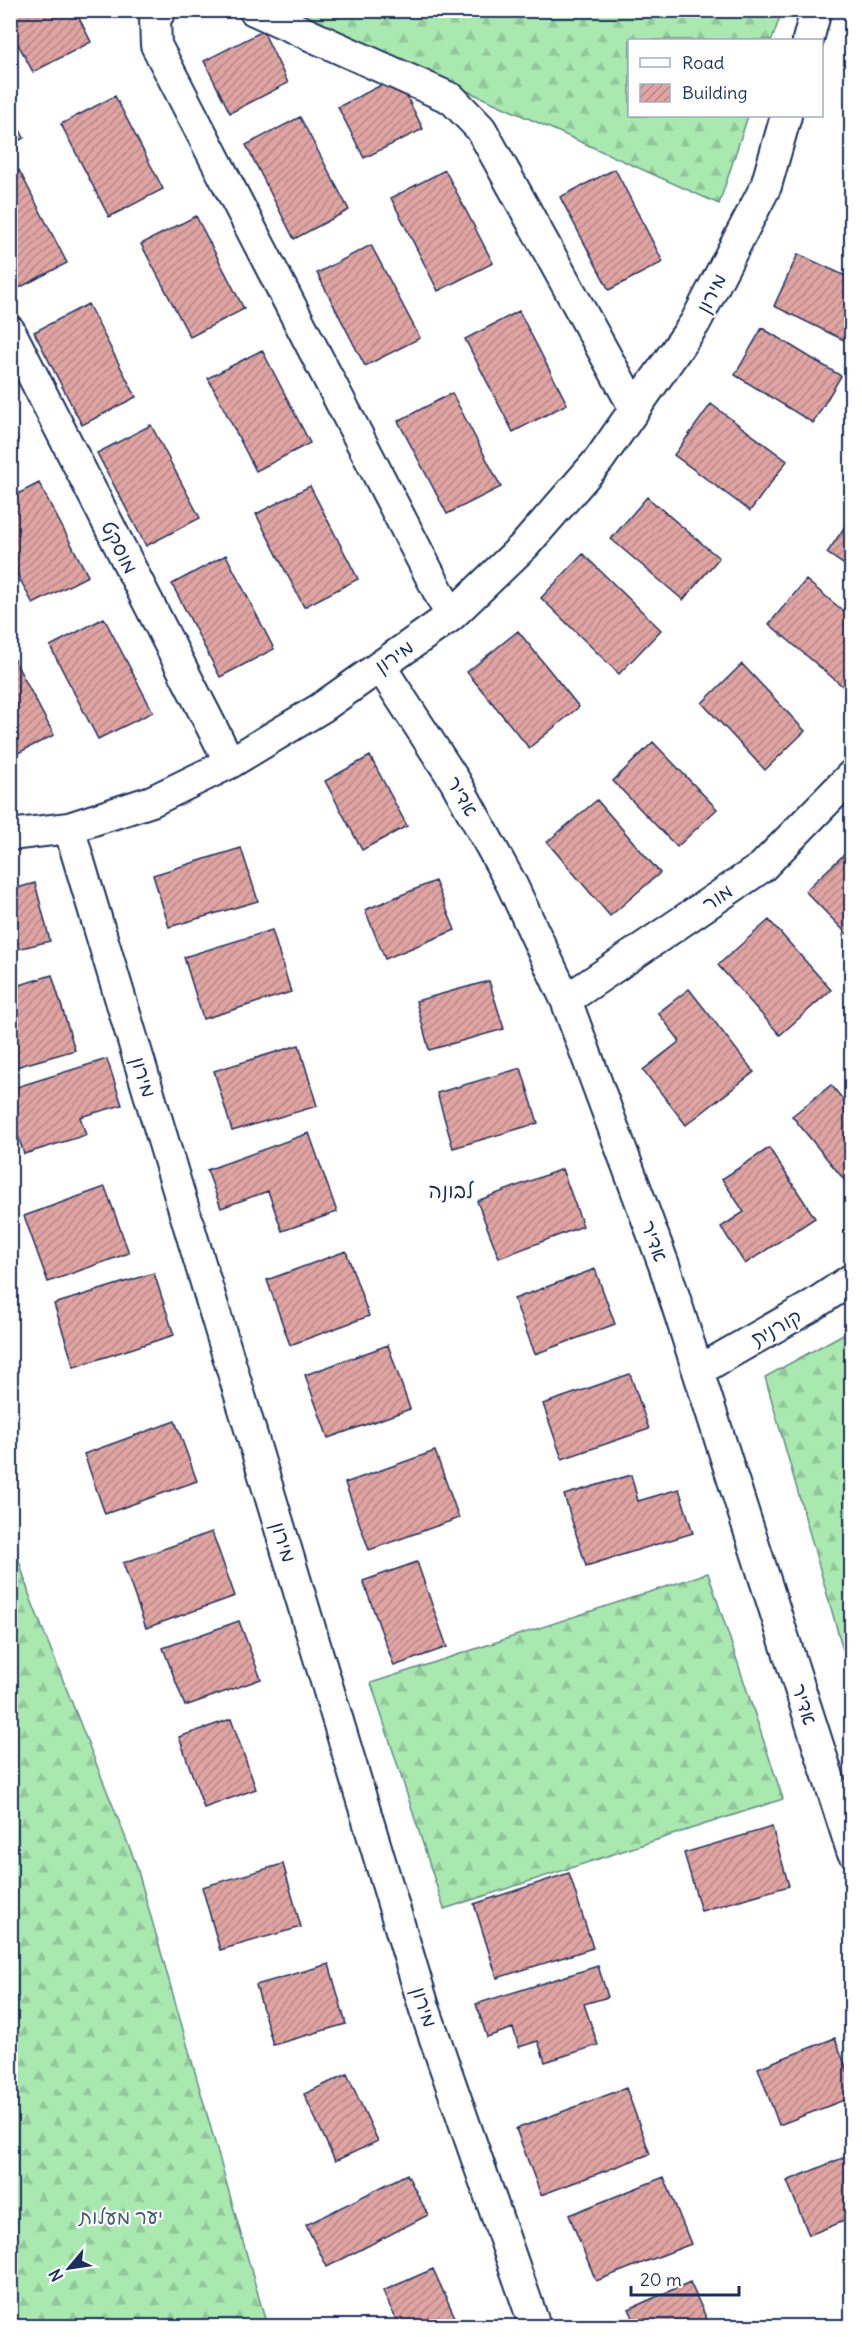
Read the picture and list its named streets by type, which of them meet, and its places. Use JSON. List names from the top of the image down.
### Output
{
  "streets": {
    "street": [
      "מירון",
      "מוסקט",
      "אדיר",
      "מור",
      "קורנית"
    ]
  },
  "crossings": [
    ["מירון", "מוסקט"],
    ["מירון", "אדיר"],
    ["אדיר", "מור"],
    ["אדיר", "קורנית"]
  ],
  "districts": ["לבונה"],
  "parks": ["יער מעלות"],
  "legend": ["Road", "Building"],
  "scale_bar": "20 m",
  "north": "bottom left"
}
